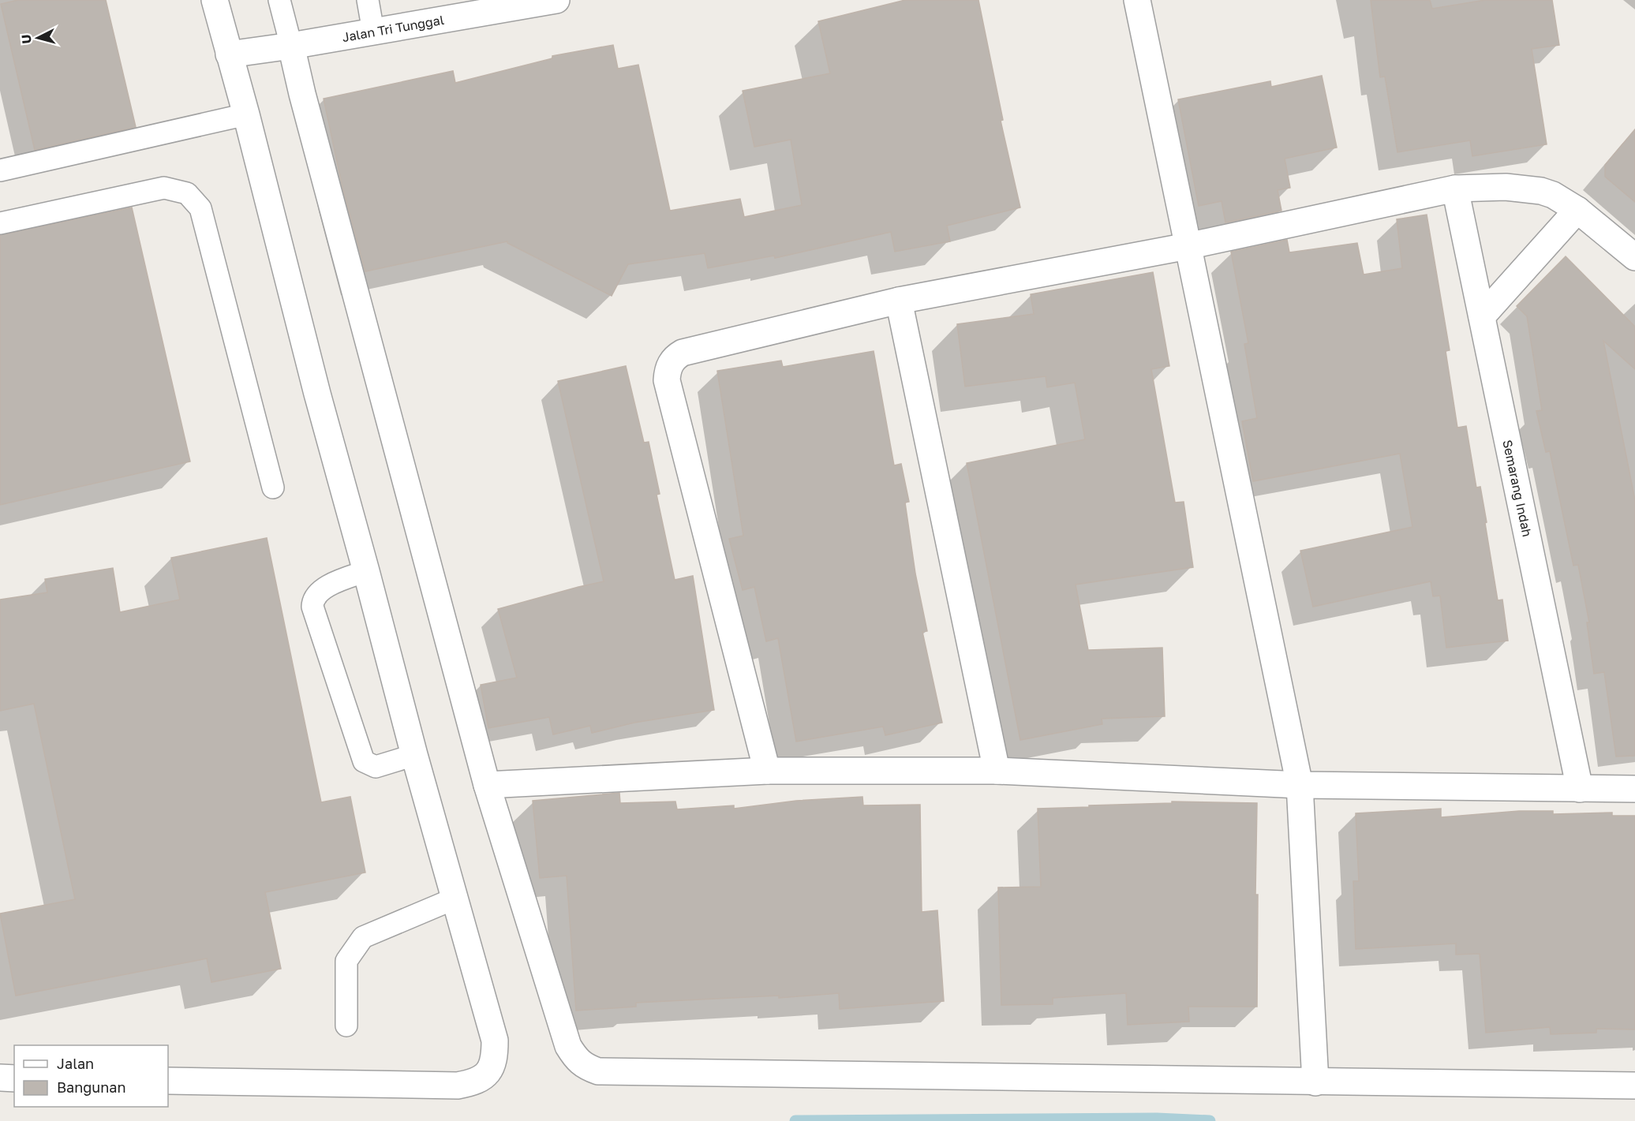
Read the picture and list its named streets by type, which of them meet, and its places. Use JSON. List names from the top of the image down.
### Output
{
  "streets": {
    "street": ["Jalan Tri Tunggal", "Semarang Indah"]
  },
  "legend": ["Jalan", "Bangunan"],
  "north": "left"
}
